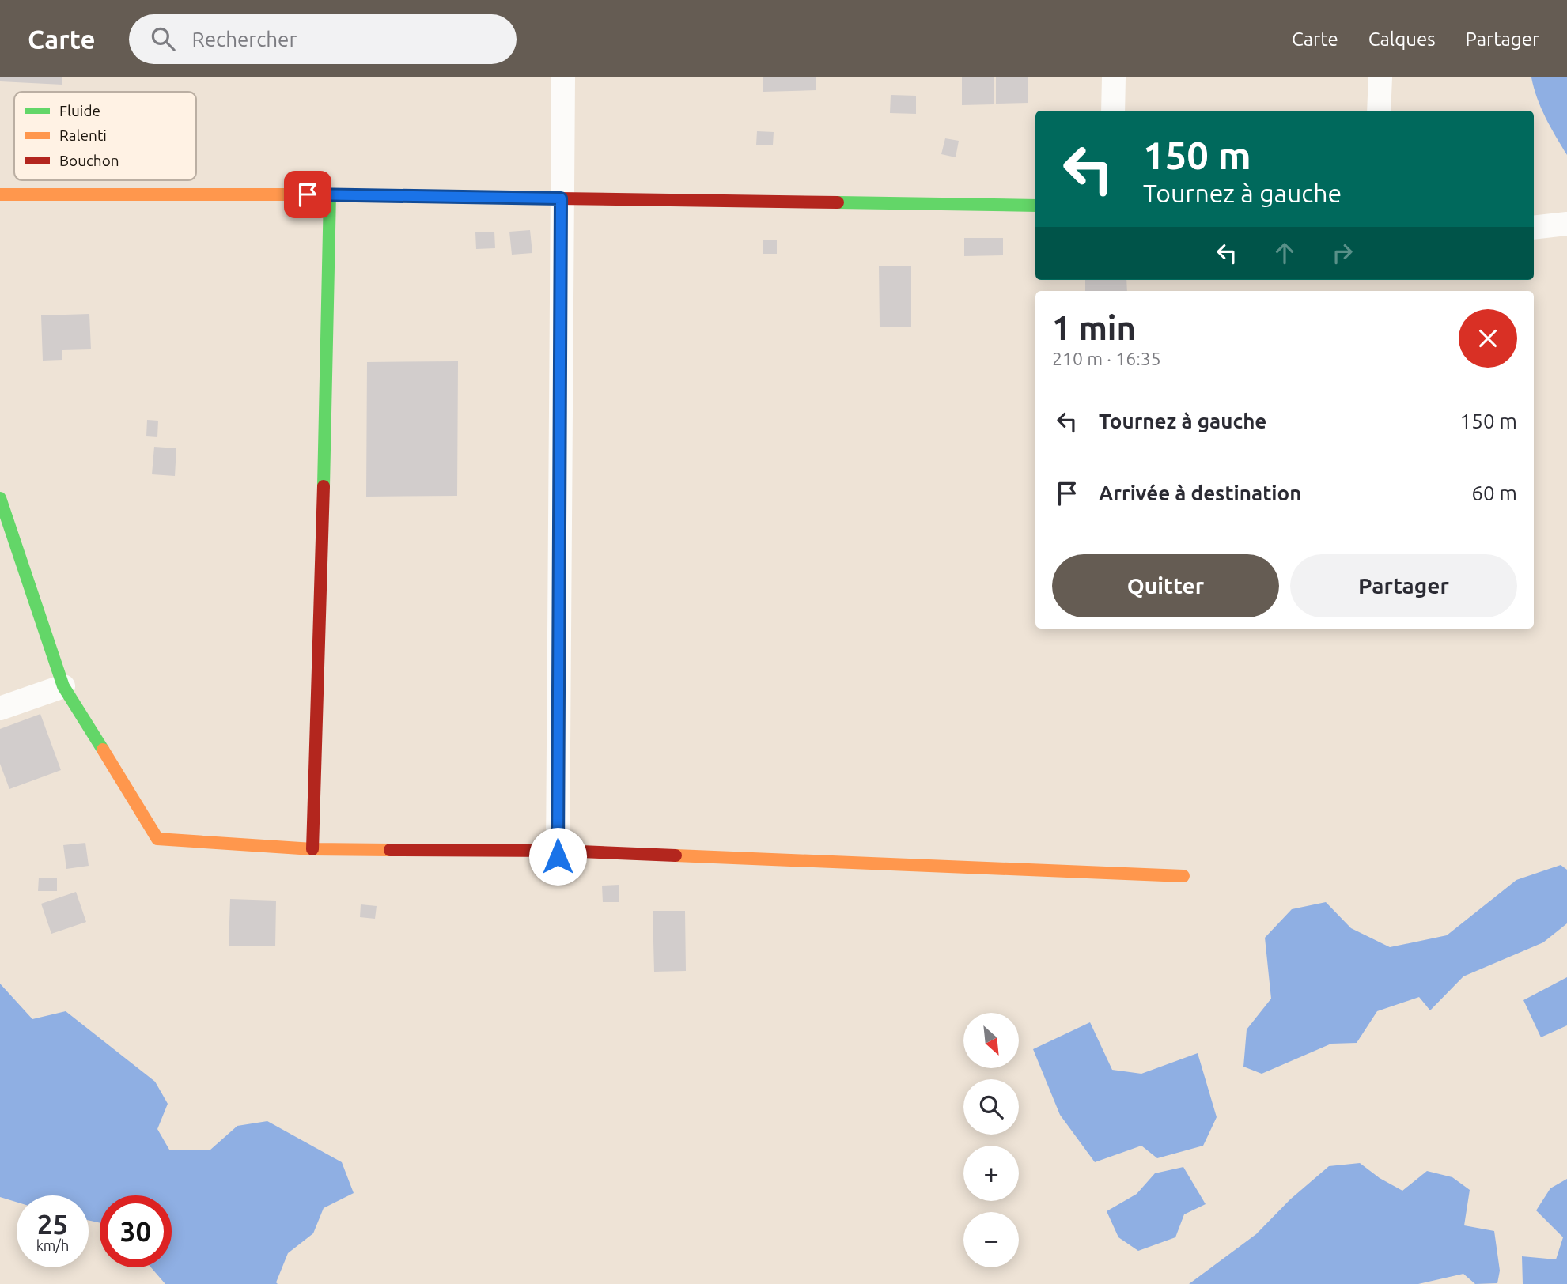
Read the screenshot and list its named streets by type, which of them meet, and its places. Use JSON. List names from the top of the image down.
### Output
{
  "legend": ["Fluide", "Ralenti", "Bouchon"],
  "north": "bottom right",
  "page": {
    "header": "Carte",
    "search": "Rechercher",
    "nav": ["Carte", "Calques", "Partager"],
    "turn": ["150 m", "Tournez à gauche"],
    "heading": ["1 min", "210 m · 16:35"],
    "list": [
      {
        "name": "Tournez à gauche",
        "value": "150 m"
      },
      {
        "name": "Arrivée à destination",
        "value": "60 m"
      }
    ],
    "buttons": ["Quitter", "Partager"],
    "map_buttons": ["+", "−"],
    "speed": "25 km/h",
    "limit": "30"
  }
}
